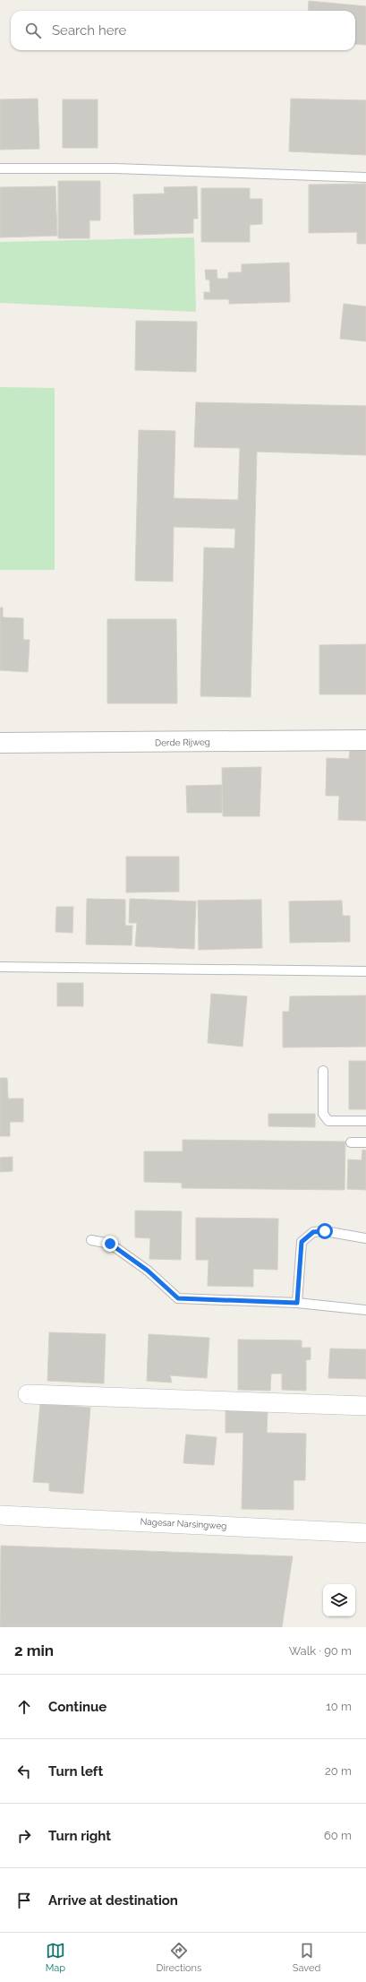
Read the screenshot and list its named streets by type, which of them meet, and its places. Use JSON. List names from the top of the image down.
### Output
{
  "streets": {
    "street": ["Derde Rijweg", "Nagesar Narsingweg"]
  },
  "page": {
    "search": "Search here",
    "heading": ["2 min", "Walk · 90 m"],
    "list": [
      ["Continue", "10 m"],
      ["Turn left", "20 m"],
      ["Turn right", "60 m"],
      "Arrive at destination"
    ],
    "nav": ["Map", "Directions", "Saved"]
  }
}
